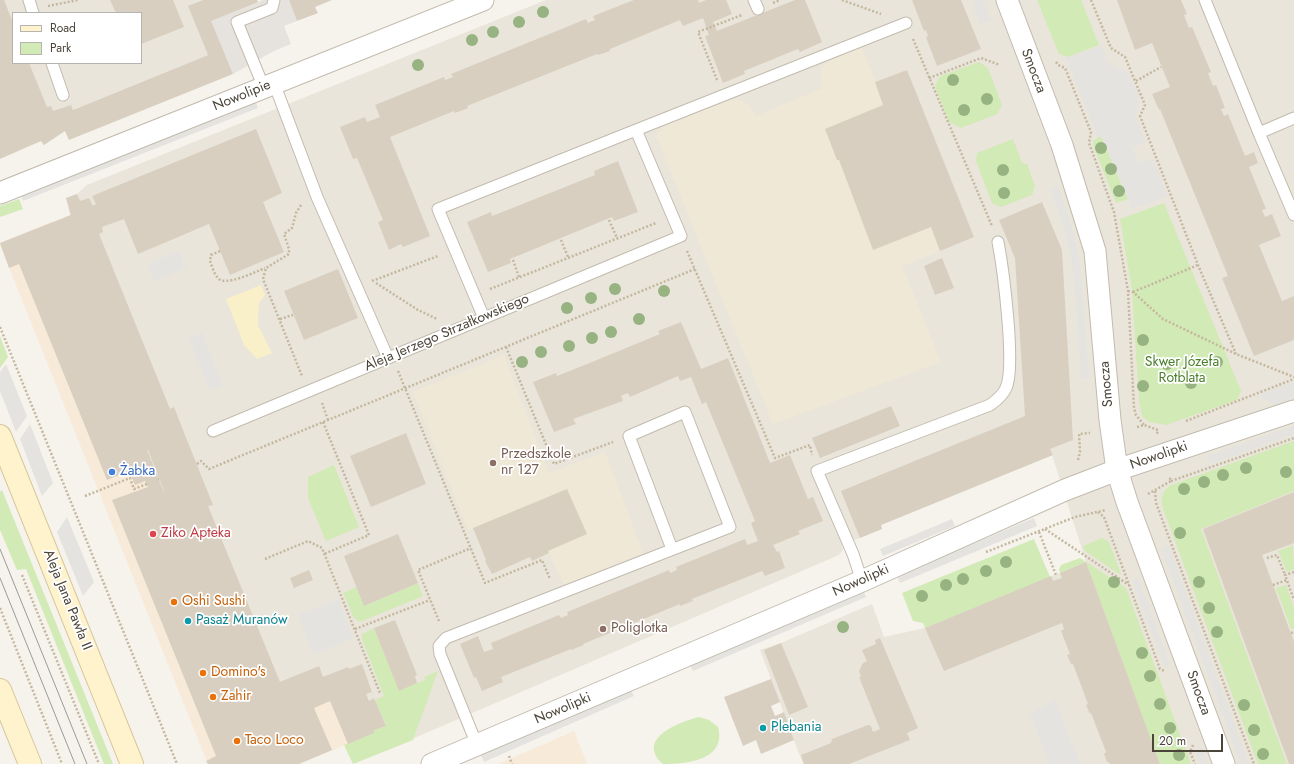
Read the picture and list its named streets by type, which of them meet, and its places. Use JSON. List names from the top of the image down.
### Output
{
  "streets": {
    "main road": ["Aleja Jana Pawła II"],
    "street": ["Smocza", "Nowolipie", "Nowolipki"],
    "lane": ["Aleja Jerzego Strzałkowskiego"]
  },
  "crossings": [
    ["Smocza", "Nowolipki"]
  ],
  "parks": ["Skwer Józefa Rotblata"],
  "places": [
    "Przedszkole nr 127",
    "Żabka",
    "Ziko Apteka",
    "Oshi Sushi",
    "Pasaż Muranów",
    "Poliglotka",
    "Domino's",
    "Zahir",
    "Plebania",
    "Taco Loco"
  ],
  "legend": ["Road", "Park"],
  "scale_bar": "20 m"
}
